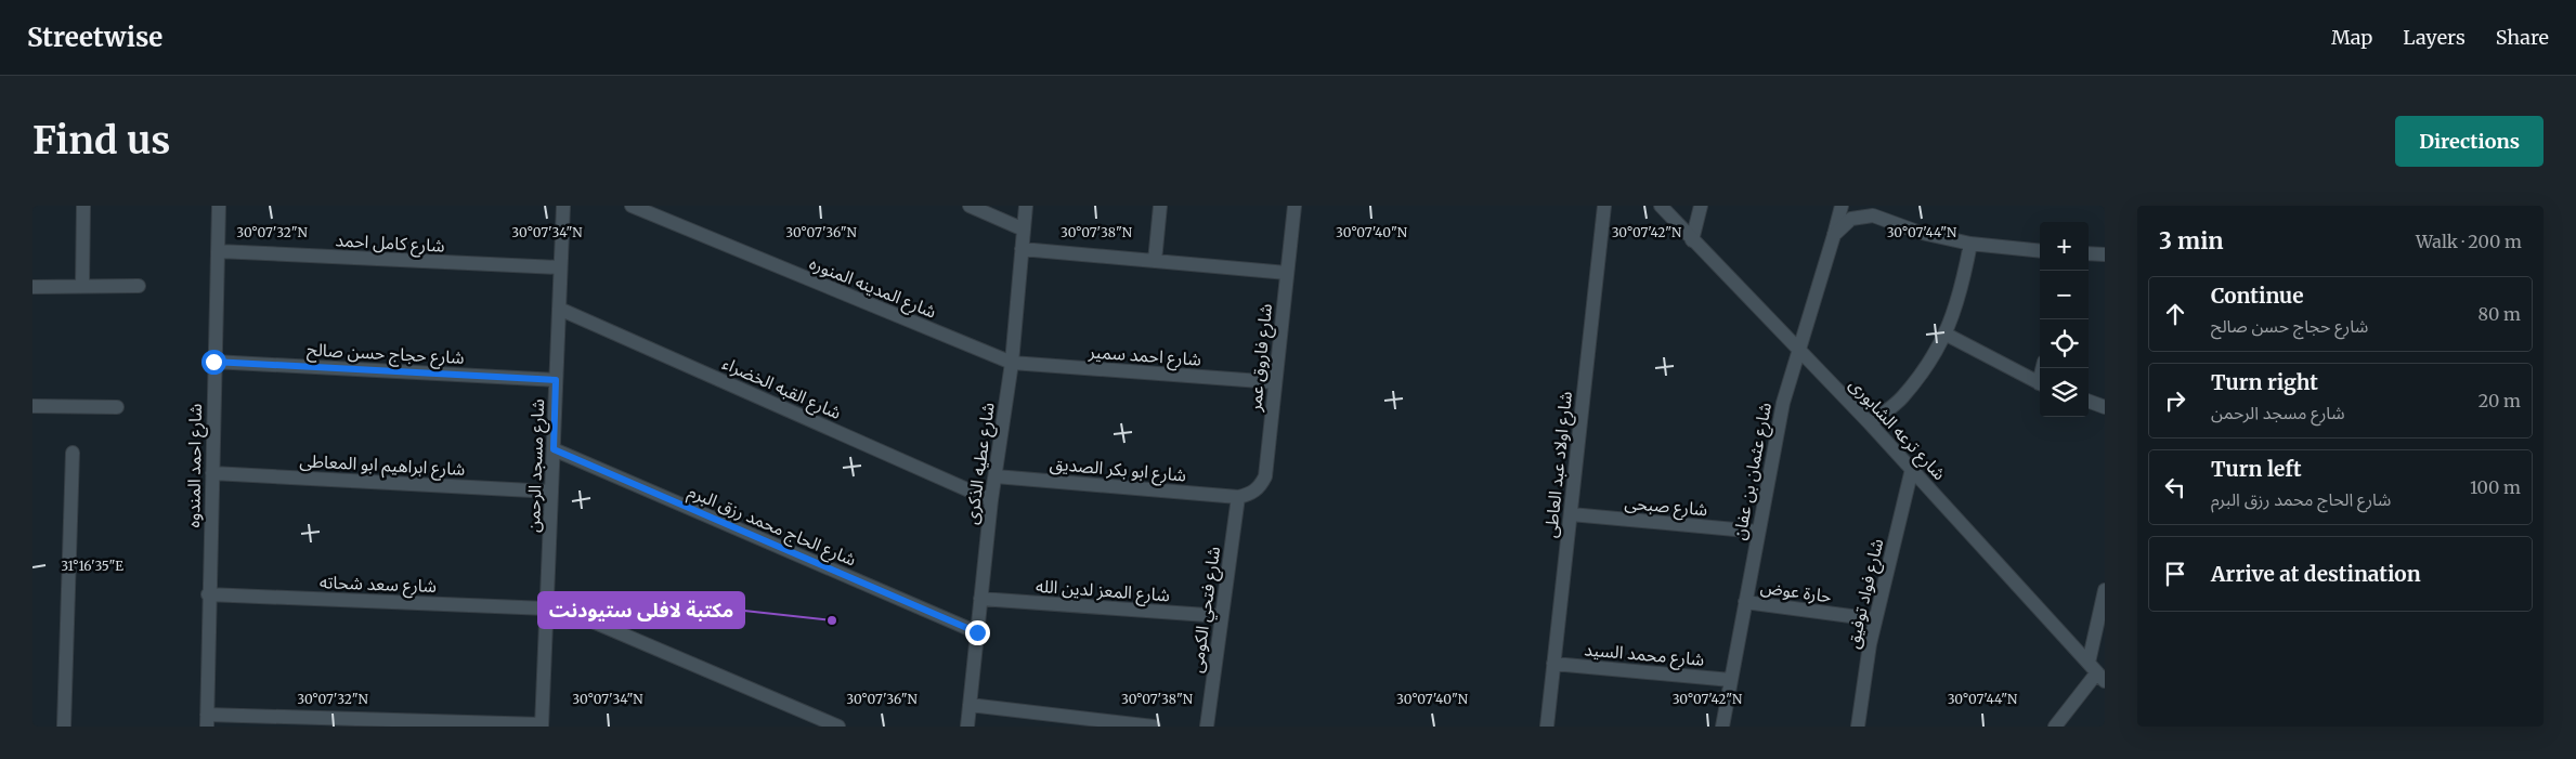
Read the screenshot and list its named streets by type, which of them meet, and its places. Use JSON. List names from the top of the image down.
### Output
{
  "streets": {
    "street": [
      "شارع كامل احمد",
      "شارع المدينه المنوره",
      "شارع حجاج حسن صالح",
      "شارع احمد سمير",
      "شارع فاروق عمر",
      "شارع القبه الخضراء",
      "شارع ترعه الشابورى",
      "شارع عطيه الذكرى",
      "شارع ابراهيم ابو المعاطى",
      "شارع اولاد عبد العاطى",
      "شارع احمد المندوه",
      "شارع مسجد الرحمن",
      "شارع ابو بكر الصديق",
      "شارع عثمان بن عفان",
      "شارع صبحى",
      "شارع الحاج محمد رزق البرم",
      "شارع سعد شحاته",
      "شارع المعز لدين الله",
      "حارة عوض",
      "شارع فواد توفيق",
      "شارع فتحي الكومى",
      "شارع محمد السيد"
    ]
  },
  "crossings": [
    ["شارع كامل احمد", "شارع احمد المندوه"],
    ["شارع كامل احمد", "شارع مسجد الرحمن"],
    ["شارع المدينه المنوره", "شارع احمد سمير"],
    ["شارع المدينه المنوره", "شارع عطيه الذكرى"],
    ["شارع حجاج حسن صالح", "شارع احمد المندوه"],
    ["شارع حجاج حسن صالح", "شارع مسجد الرحمن"],
    ["شارع احمد سمير", "شارع فاروق عمر"],
    ["شارع احمد سمير", "شارع عطيه الذكرى"],
    ["شارع فاروق عمر", "شارع ابو بكر الصديق"],
    ["شارع فاروق عمر", "شارع فتحي الكومى"],
    ["شارع القبه الخضراء", "شارع عطيه الذكرى"],
    ["شارع القبه الخضراء", "شارع مسجد الرحمن"],
    ["شارع ترعه الشابورى", "شارع عثمان بن عفان"],
    ["شارع ترعه الشابورى", "شارع فواد توفيق"],
    ["شارع عطيه الذكرى", "شارع ابو بكر الصديق"],
    ["شارع عطيه الذكرى", "شارع الحاج محمد رزق البرم"],
    ["شارع عطيه الذكرى", "شارع المعز لدين الله"],
    ["شارع ابراهيم ابو المعاطى", "شارع احمد المندوه"],
    ["شارع ابراهيم ابو المعاطى", "شارع مسجد الرحمن"],
    ["شارع اولاد عبد العاطى", "شارع صبحى"],
    ["شارع اولاد عبد العاطى", "شارع محمد السيد"],
    ["شارع احمد المندوه", "شارع سعد شحاته"],
    ["شارع مسجد الرحمن", "شارع الحاج محمد رزق البرم"],
    ["شارع مسجد الرحمن", "شارع سعد شحاته"],
    ["شارع ابو بكر الصديق", "شارع فتحي الكومى"],
    ["شارع عثمان بن عفان", "شارع صبحى"],
    ["شارع عثمان بن عفان", "حارة عوض"],
    ["شارع عثمان بن عفان", "شارع محمد السيد"],
    ["شارع المعز لدين الله", "شارع فتحي الكومى"],
    ["حارة عوض", "شارع فواد توفيق"]
  ],
  "places": ["مكتبة لافلى ستيودنت"],
  "page": {
    "header": "Streetwise",
    "nav": ["Map", "Layers", "Share"],
    "buttons": "Directions",
    "title": "Find us",
    "heading": ["3 min", "Walk · 200 m"],
    "map_buttons": ["+", "−"],
    "list": [
      ["Continue", "شارع حجاج حسن صالح", "80 m"],
      ["Turn right", "شارع مسجد الرحمن", "20 m"],
      ["Turn left", "شارع الحاج محمد رزق البرم", "100 m"],
      "Arrive at destination"
    ]
  },
  "coordinates": [
    "30°07'38\"N",
    "30°07'40\"N",
    "30°07'42\"N",
    "30°07'32\"N",
    "30°07'34\"N",
    "30°07'36\"N",
    "30°07'44\"N",
    "31°16'35\"E"
  ]
}
